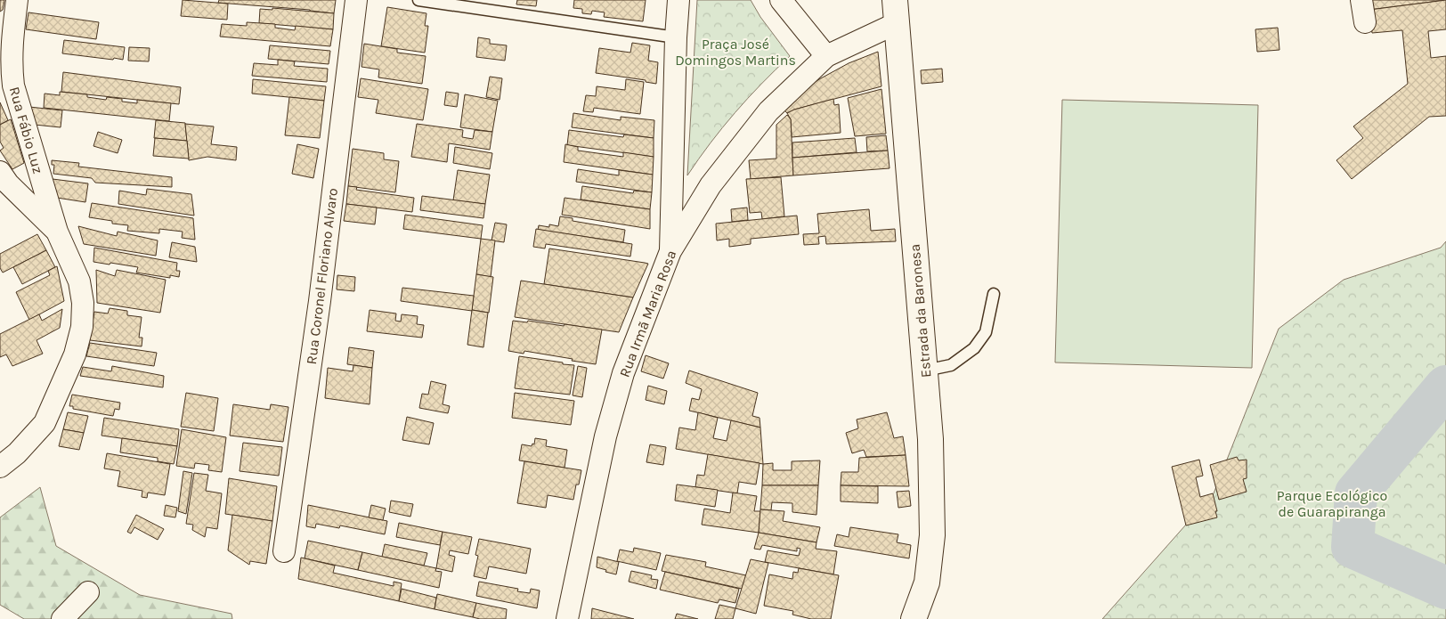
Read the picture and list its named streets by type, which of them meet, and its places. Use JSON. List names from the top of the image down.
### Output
{
  "streets": {
    "main road": ["Estrada da Baronesa"],
    "street": ["Rua Fábio Luz", "Rua Coronel Floriano Alvaro", "Rua Irmã Maria Rosa"]
  },
  "crossings": [
    ["Estrada da Baronesa", "Rua Irmã Maria Rosa"]
  ],
  "parks": ["Praça José Domingos Martins", "Parque Ecológico de Guarapiranga"]
}
